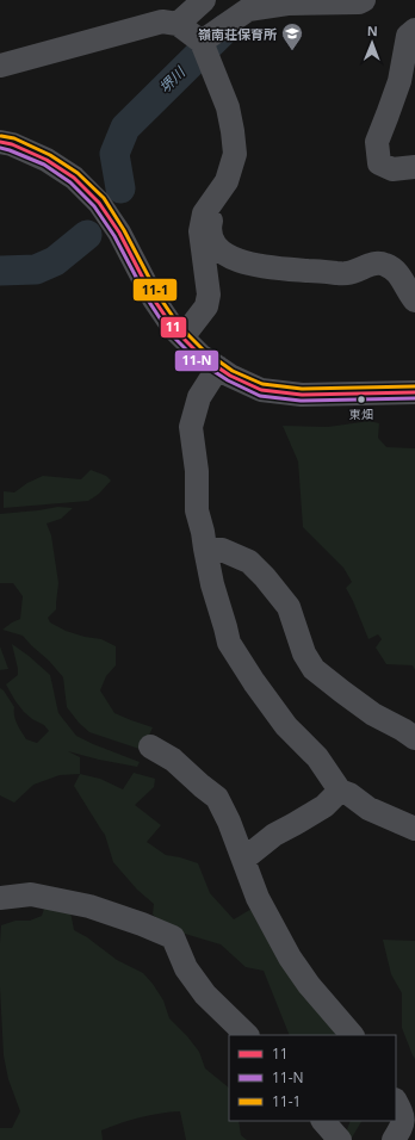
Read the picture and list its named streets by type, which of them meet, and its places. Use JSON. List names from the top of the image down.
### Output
{
  "water": ["堺川"],
  "places": {
    "school or university": ["嶺南荘保育所"],
    "other": ["東畑"]
  },
  "lines": ["transit line 11-1", "transit line 11", "transit line 11-N"],
  "legend": ["11", "11-N", "11-1"],
  "north": "top"
}
